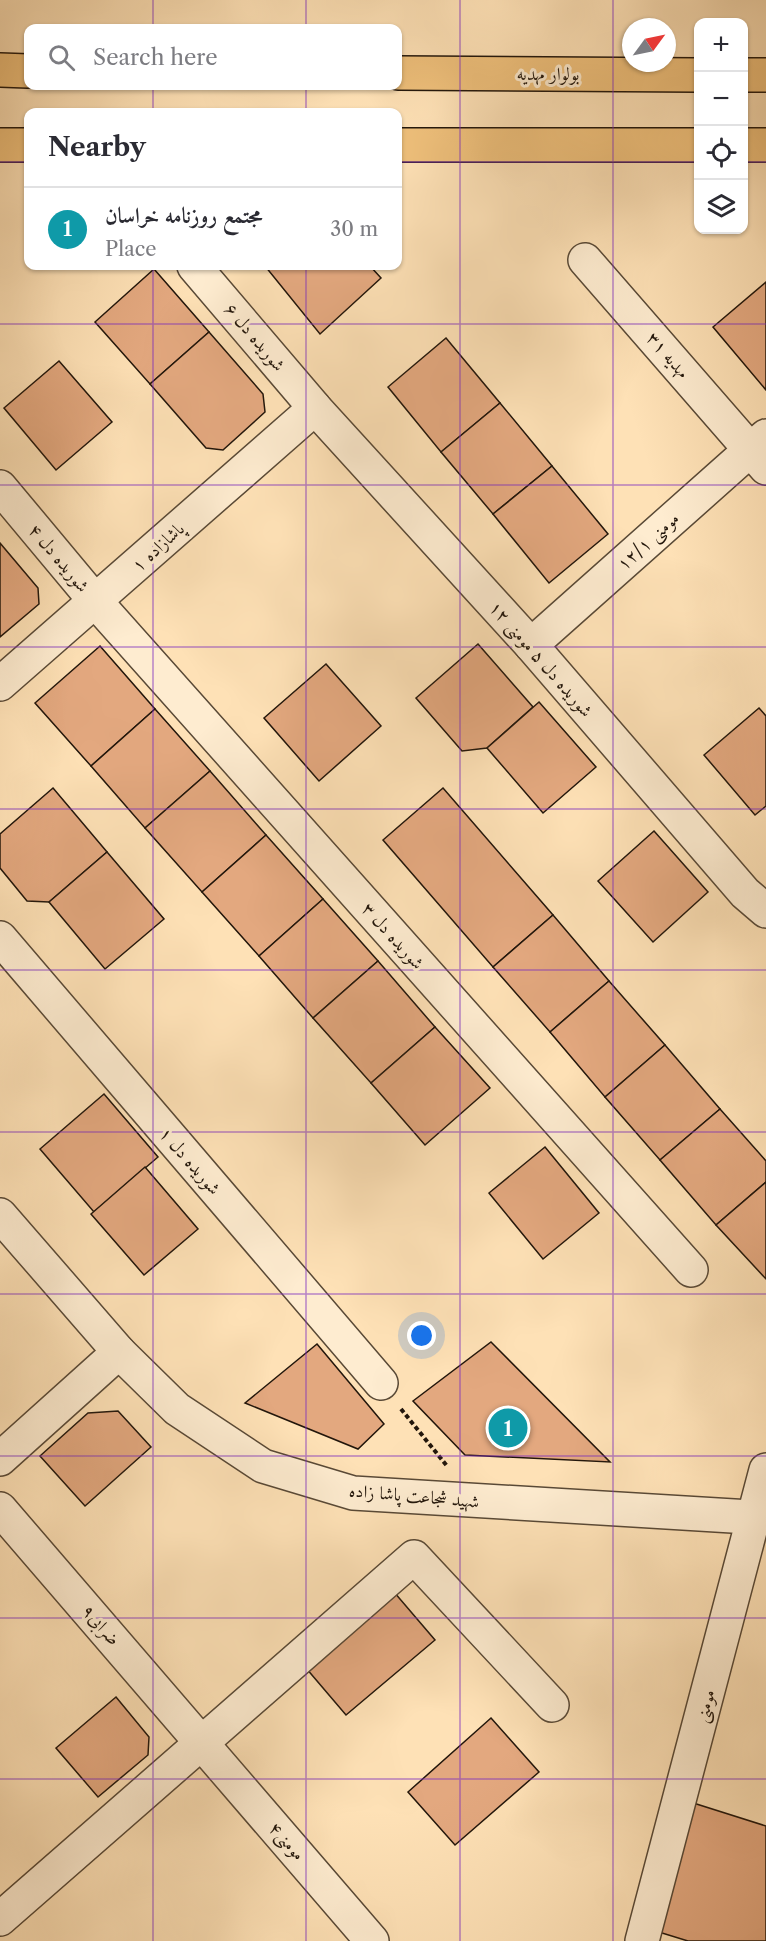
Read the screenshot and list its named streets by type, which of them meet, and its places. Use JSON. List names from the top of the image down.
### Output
{
  "streets": {
    "main road": ["بولوار مهدیه"],
    "street": [
      "شوریده دل ۶",
      "مهدیه ۳۱",
      "مومنی ۱۲/۱",
      "پاشازاده ۱",
      "شوریده دل ۴",
      "شوریده دل ۵ مومنی ۱۲",
      "شوریده دل ۳",
      "شوریده دل ۱",
      "شهید شجاعت پاشا زاده",
      "ضرابی۹",
      "مومنی",
      "مومنی۴"
    ]
  },
  "crossings": [
    ["شوریده دل ۶", "پاشازاده ۱"],
    ["شوریده دل ۶", "شوریده دل ۵ مومنی ۱۲"],
    ["مهدیه ۳۱", "مومنی ۱۲/۱"],
    ["مومنی ۱۲/۱", "شوریده دل ۵ مومنی ۱۲"],
    ["پاشازاده ۱", "شوریده دل ۴"],
    ["پاشازاده ۱", "شوریده دل ۵ مومنی ۱۲"],
    ["پاشازاده ۱", "شوریده دل ۳"],
    ["شوریده دل ۴", "شوریده دل ۳"],
    ["شهید شجاعت پاشا زاده", "مومنی"],
    ["ضرابی۹", "مومنی۴"]
  ],
  "north": "top right",
  "page": {
    "map_buttons": ["+", "−"],
    "search": "Search here",
    "heading": "Nearby",
    "list": [
      {
        "mark": "1",
        "name": "مجتمع روزنامه خراسان",
        "note": "Place",
        "value": "30 m"
      }
    ],
    "pins": "1"
  }
}
